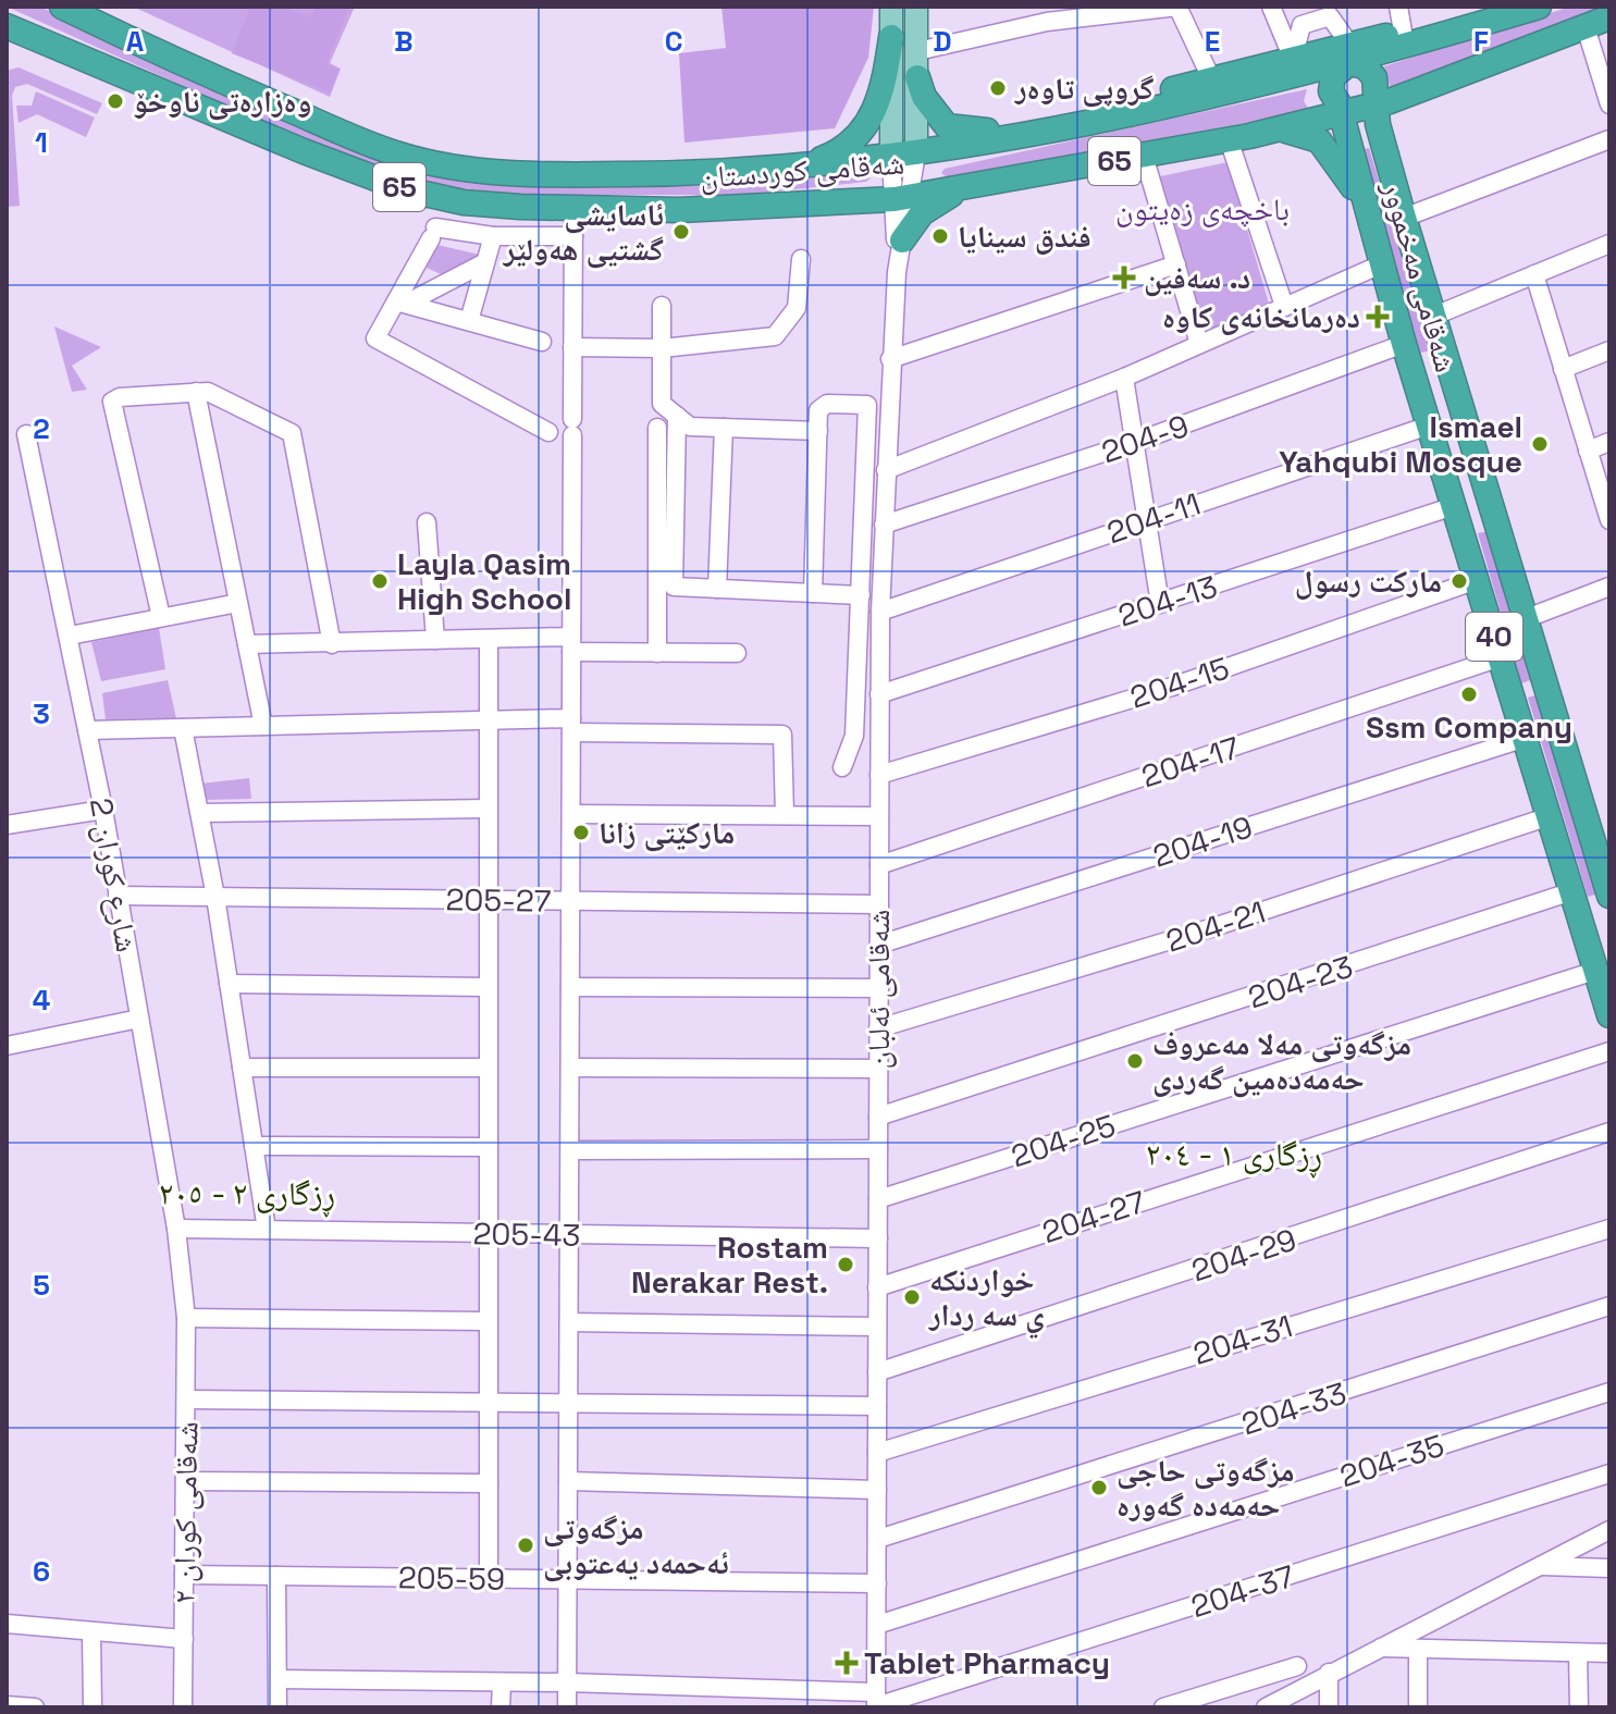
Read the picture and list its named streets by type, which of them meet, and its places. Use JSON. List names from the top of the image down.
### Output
{
  "streets": {
    "highway": [
      "65",
      "شەقامی کوردستان",
      "شەقامی مەخموور",
      "40"
    ],
    "street": [
      "204-9",
      "204-11",
      "204-13",
      "204-15",
      "204-17",
      "204-19",
      "شارع كوران 2",
      "205-27",
      "204-21",
      "204-23",
      "شەقامی ئەلبان",
      "204-25",
      "204-27",
      "205-43",
      "204-29",
      "204-31",
      "204-33",
      "204-35",
      "شەقامی کوران ٢",
      "205-59",
      "204-37"
    ]
  },
  "crossings": [
    ["شەقامی کوردستان", "شەقامی مەخموور"],
    ["شەقامی کوردستان", "شەقامی ئەلبان"],
    ["شەقامی مەخموور", "204-9"],
    ["شەقامی مەخموور", "204-11"],
    ["شەقامی مەخموور", "204-13"],
    ["شەقامی مەخموور", "204-15"],
    ["شەقامی مەخموور", "204-17"],
    ["شەقامی مەخموور", "204-19"],
    ["شەقامی مەخموور", "204-21"],
    ["شەقامی مەخموور", "204-23"],
    ["شەقامی مەخموور", "204-25"],
    ["204-9", "شەقامی ئەلبان"],
    ["204-11", "شەقامی ئەلبان"],
    ["204-13", "شەقامی ئەلبان"],
    ["204-15", "شەقامی ئەلبان"],
    ["204-17", "شەقامی ئەلبان"],
    ["204-19", "شەقامی ئەلبان"],
    ["شارع كوران 2", "205-27"],
    ["شارع كوران 2", "205-43"],
    ["شارع كوران 2", "شەقامی کوران ٢"],
    ["205-27", "شەقامی ئەلبان"],
    ["204-21", "شەقامی ئەلبان"],
    ["204-23", "شەقامی ئەلبان"],
    ["شەقامی ئەلبان", "204-25"],
    ["شەقامی ئەلبان", "204-27"],
    ["شەقامی ئەلبان", "205-43"],
    ["شەقامی ئەلبان", "204-29"],
    ["شەقامی ئەلبان", "204-31"],
    ["شەقامی ئەلبان", "204-33"],
    ["شەقامی ئەلبان", "204-35"],
    ["شەقامی ئەلبان", "205-59"],
    ["شەقامی ئەلبان", "204-37"],
    ["شەقامی کوران ٢", "205-59"]
  ],
  "districts": ["ڕزگاری ١ - ٢٠٤", "ڕزگاری ٢ - ٢٠٥"],
  "parks": ["باخچەی زەیتون"],
  "places": {
    "other": [
      "گروپی تاوەر",
      "وەزارەتی ناوخۆ",
      "ئاسایشی گشتیی هەولێر",
      "فندق سينايا",
      "Ismael Yahqubi Mosque",
      "Layla Qasim High School",
      "مارکت رسول",
      "Ssm Company",
      "مارکێتی زانا",
      "مزگەوتی مەلا مەعروف حەمەدەمین گەردی",
      "Rostam Nerakar Rest.",
      "خواردنكه ي سه ردار",
      "مزگه‌وتی حاجی حه‌مه‌ده‌ گه‌وره",
      "مزگەوتی ئەحمەد یەعتوبی"
    ],
    "health": ["د. سەفین", "دەرمانخانەی کاوە", "Tablet Pharmacy"]
  },
  "grid": {
    "columns": [
      "A",
      "B",
      "C",
      "D",
      "E",
      "F"
    ],
    "rows": [
      "1",
      "2",
      "3",
      "4",
      "5",
      "6"
    ]
  }
}
